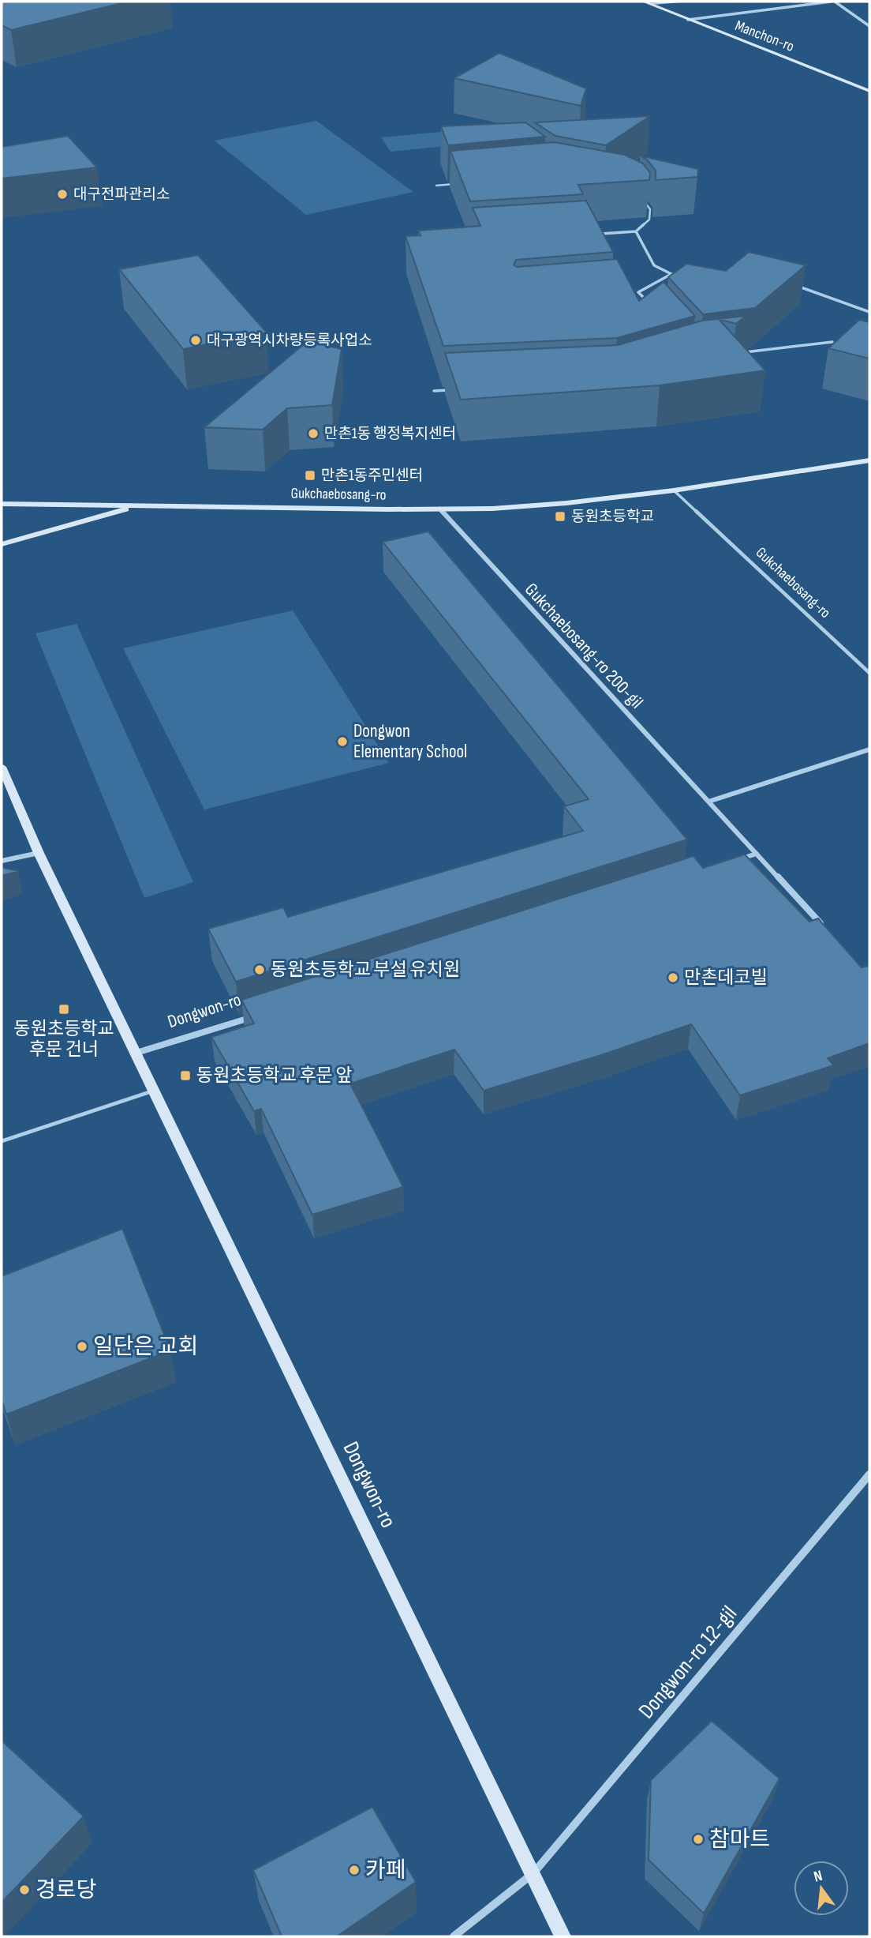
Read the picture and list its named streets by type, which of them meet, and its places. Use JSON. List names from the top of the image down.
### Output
{
  "streets": {
    "main road": ["Manchon-ro", "Gukchaebosang-ro", "Dongwon-ro"],
    "street": ["Gukchaebosang-ro 200-gil", "Dongwon-ro 12-gil"]
  },
  "crossings": [
    ["Gukchaebosang-ro", "Gukchaebosang-ro 200-gil"],
    ["Dongwon-ro", "Dongwon-ro 12-gil"]
  ],
  "places": {
    "other": [
      "대구전파관리소",
      "대구광역시차량등록사업소",
      "만촌1동 행정복지센터",
      "Dongwon Elementary School",
      "동원초등학교 부설 유치원",
      "만촌데코빌",
      "일단은 교회",
      "참마트",
      "카페",
      "경로당"
    ],
    "transit": [
      "만촌1동주민센터",
      "동원초등학교",
      "동원초등학교 후문 건너",
      "동원초등학교 후문 앞"
    ]
  },
  "north": "top"
}
